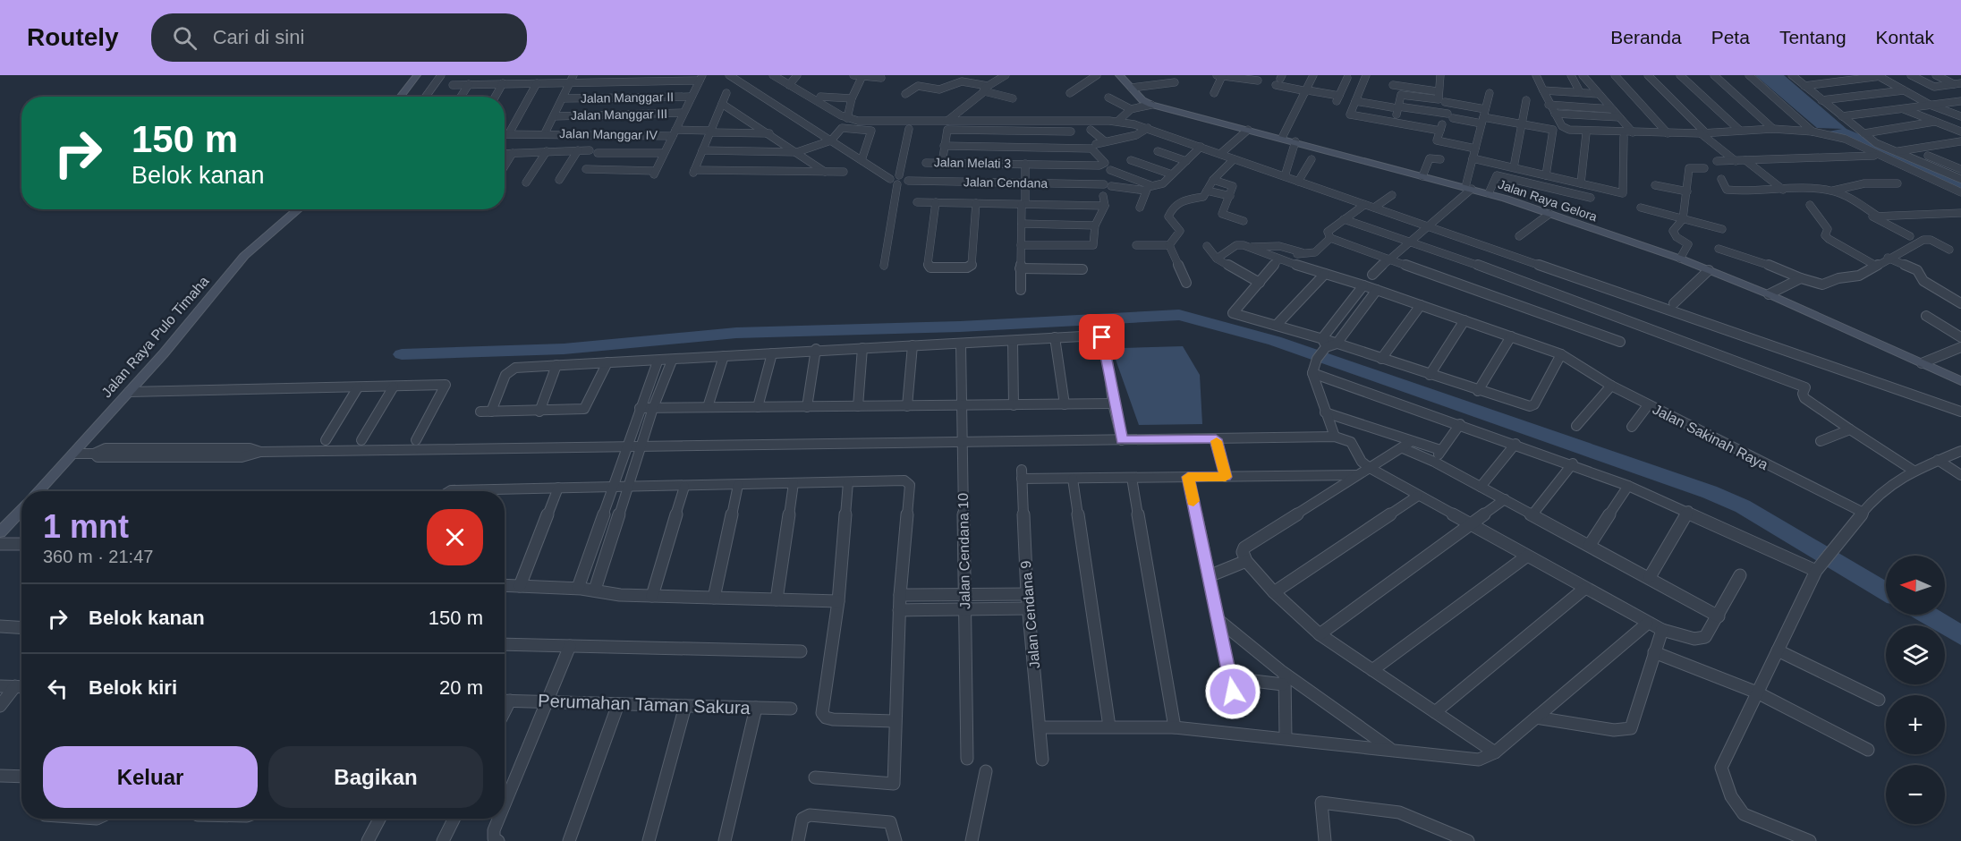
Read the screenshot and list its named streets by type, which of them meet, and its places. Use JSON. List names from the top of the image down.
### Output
{
  "streets": {
    "street": [
      "Jalan Manggar II",
      "Jalan Manggar III",
      "Jalan Manggar IV",
      "Jalan Melati 3",
      "Jalan Cendana",
      "Jalan Raya Gelora",
      "Jalan Raya Pulo Timaha",
      "Jalan Sakinah Raya",
      "Jalan Cendana 10",
      "Jalan Cendana 9",
      "Perumahan Taman Sakura"
    ]
  },
  "north": "left",
  "page": {
    "header": "Routely",
    "search": "Cari di sini",
    "nav": [
      "Beranda",
      "Peta",
      "Tentang",
      "Kontak"
    ],
    "turn": ["150 m", "Belok kanan"],
    "heading": ["1 mnt", "360 m · 21:47"],
    "map_buttons": ["+", "−"],
    "list": [
      {
        "name": "Belok kanan",
        "value": "150 m"
      },
      {
        "name": "Belok kiri",
        "value": "20 m"
      }
    ],
    "buttons": ["Keluar", "Bagikan"]
  }
}
